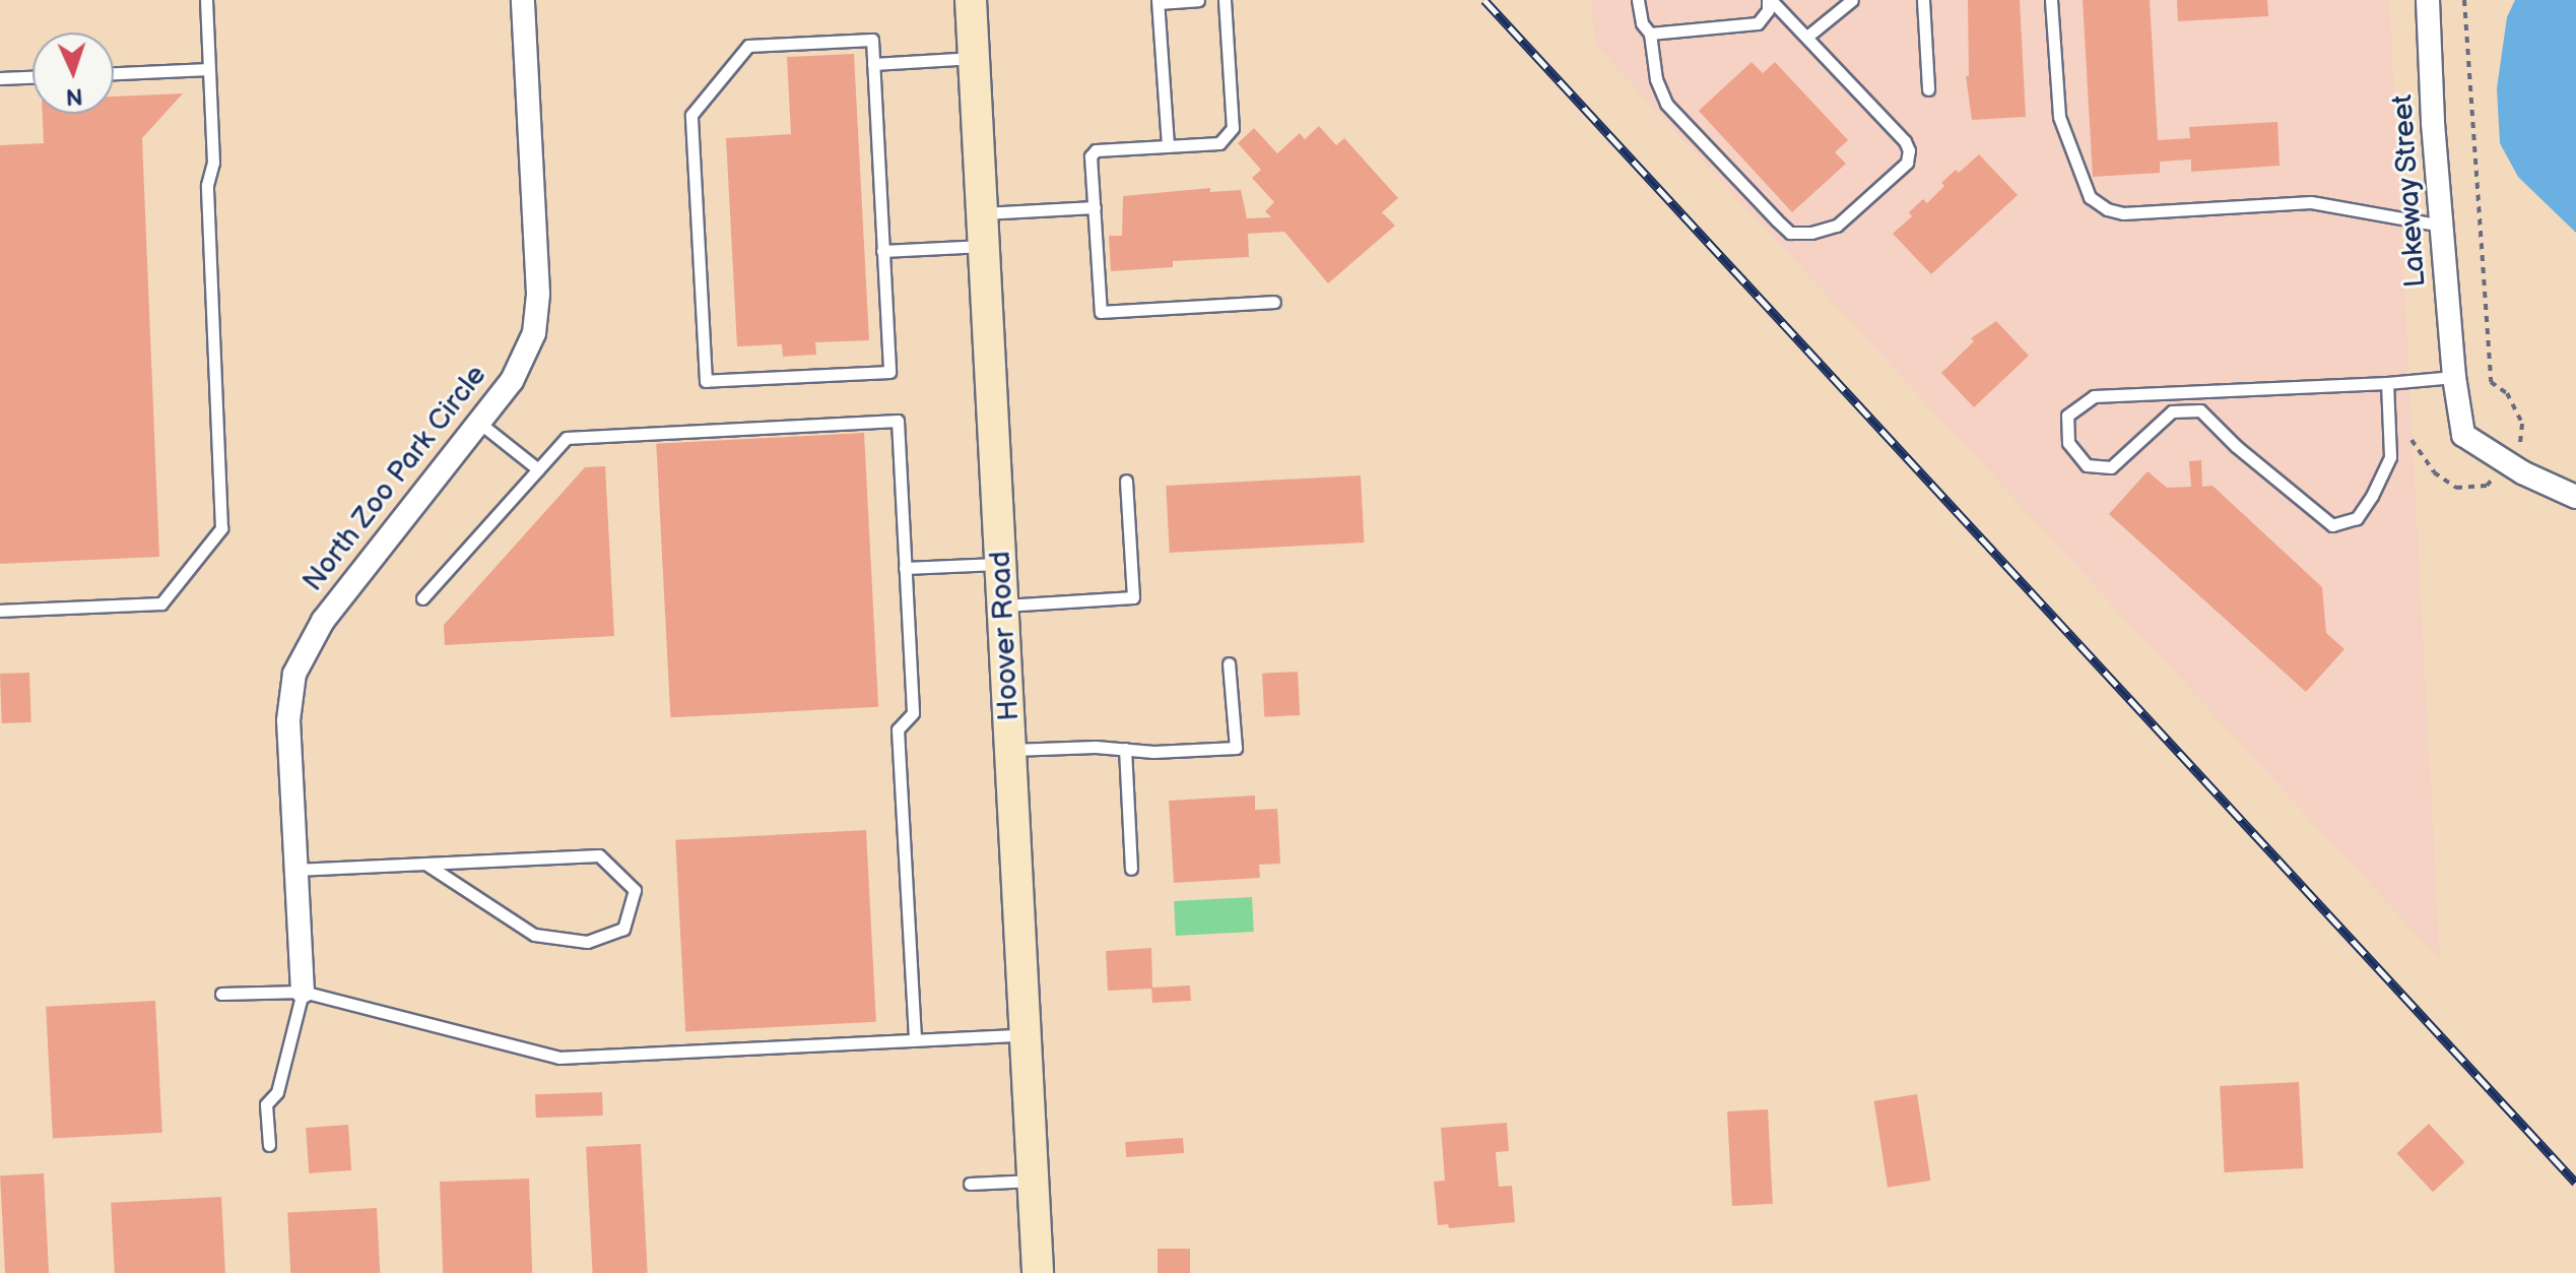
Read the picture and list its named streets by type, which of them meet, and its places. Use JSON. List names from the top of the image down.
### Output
{
  "streets": {
    "street": ["Lakeway Street", "North Zoo Park Circle", "Hoover Road"]
  },
  "north": "bottom"
}
